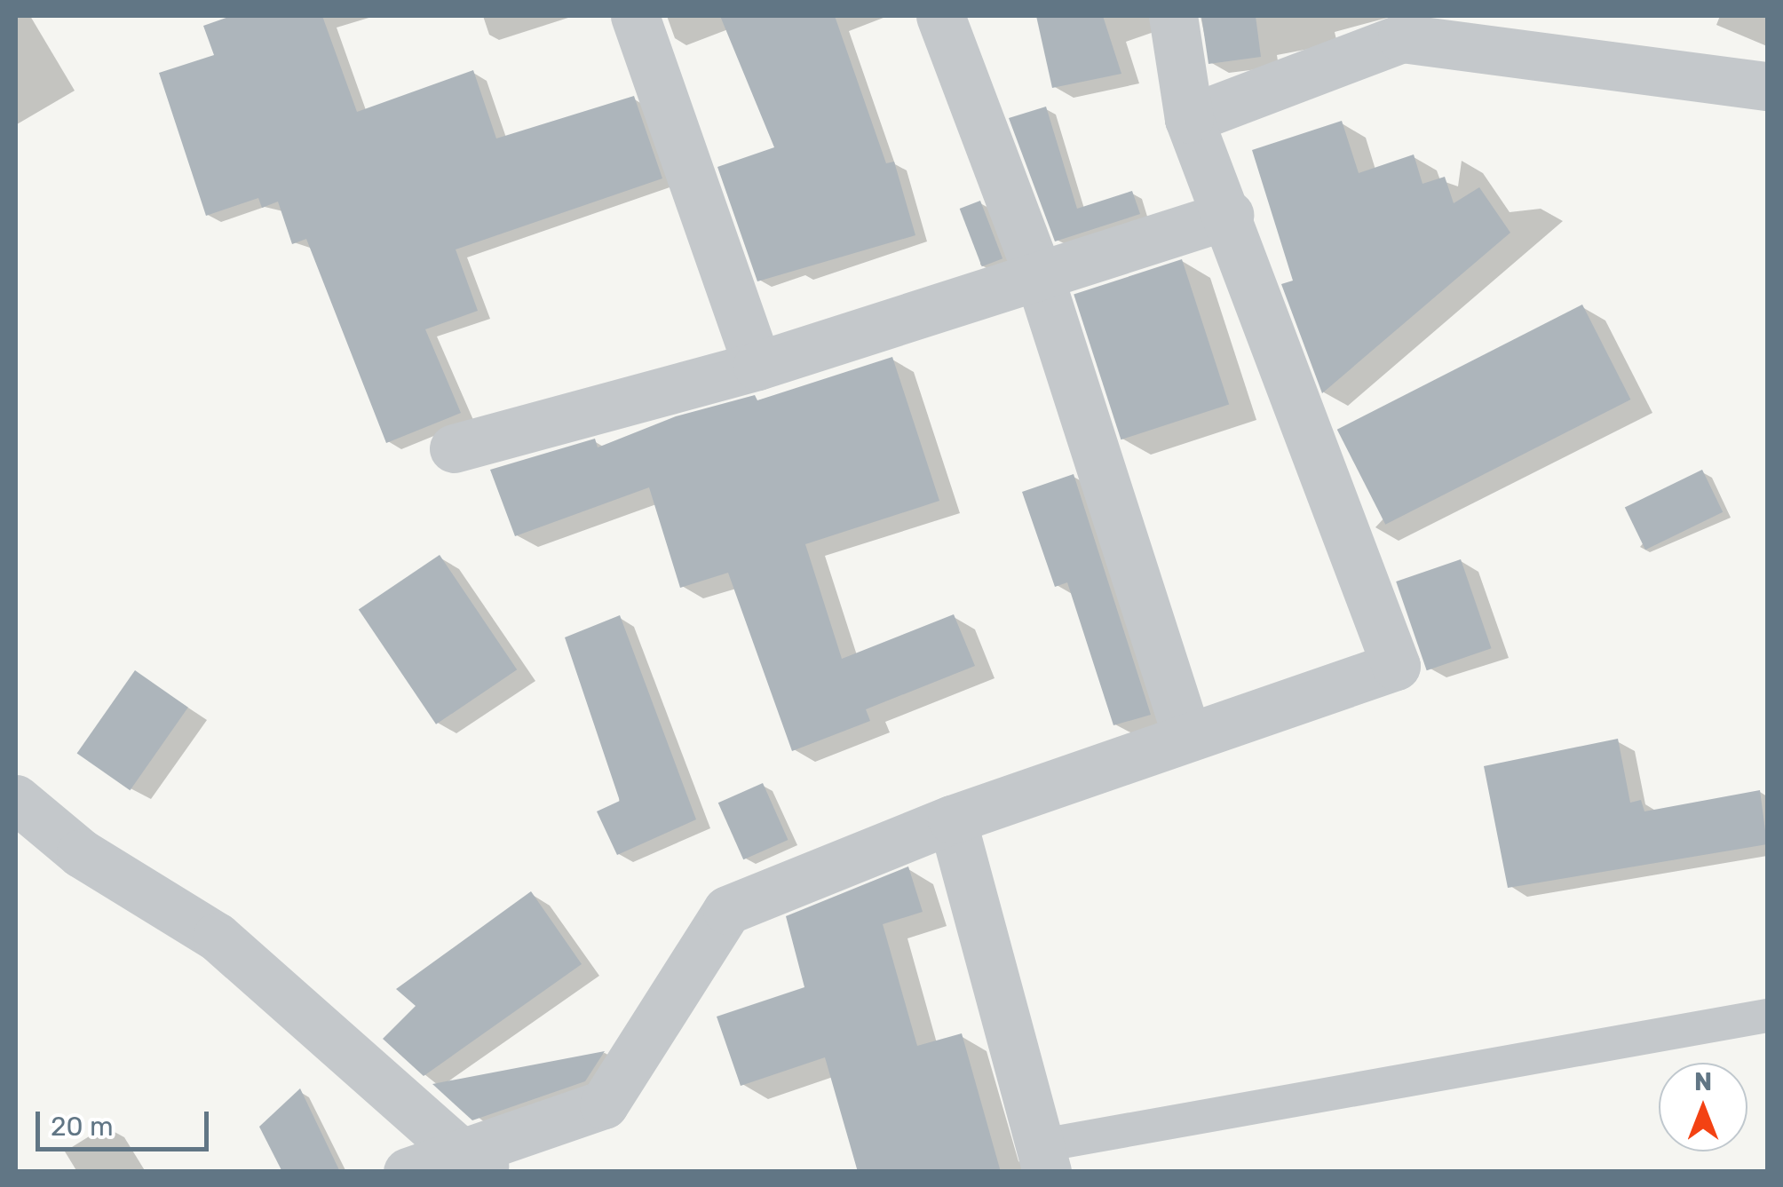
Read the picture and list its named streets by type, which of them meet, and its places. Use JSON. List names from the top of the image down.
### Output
{
  "scale_bar": "20 m",
  "north": "top"
}
